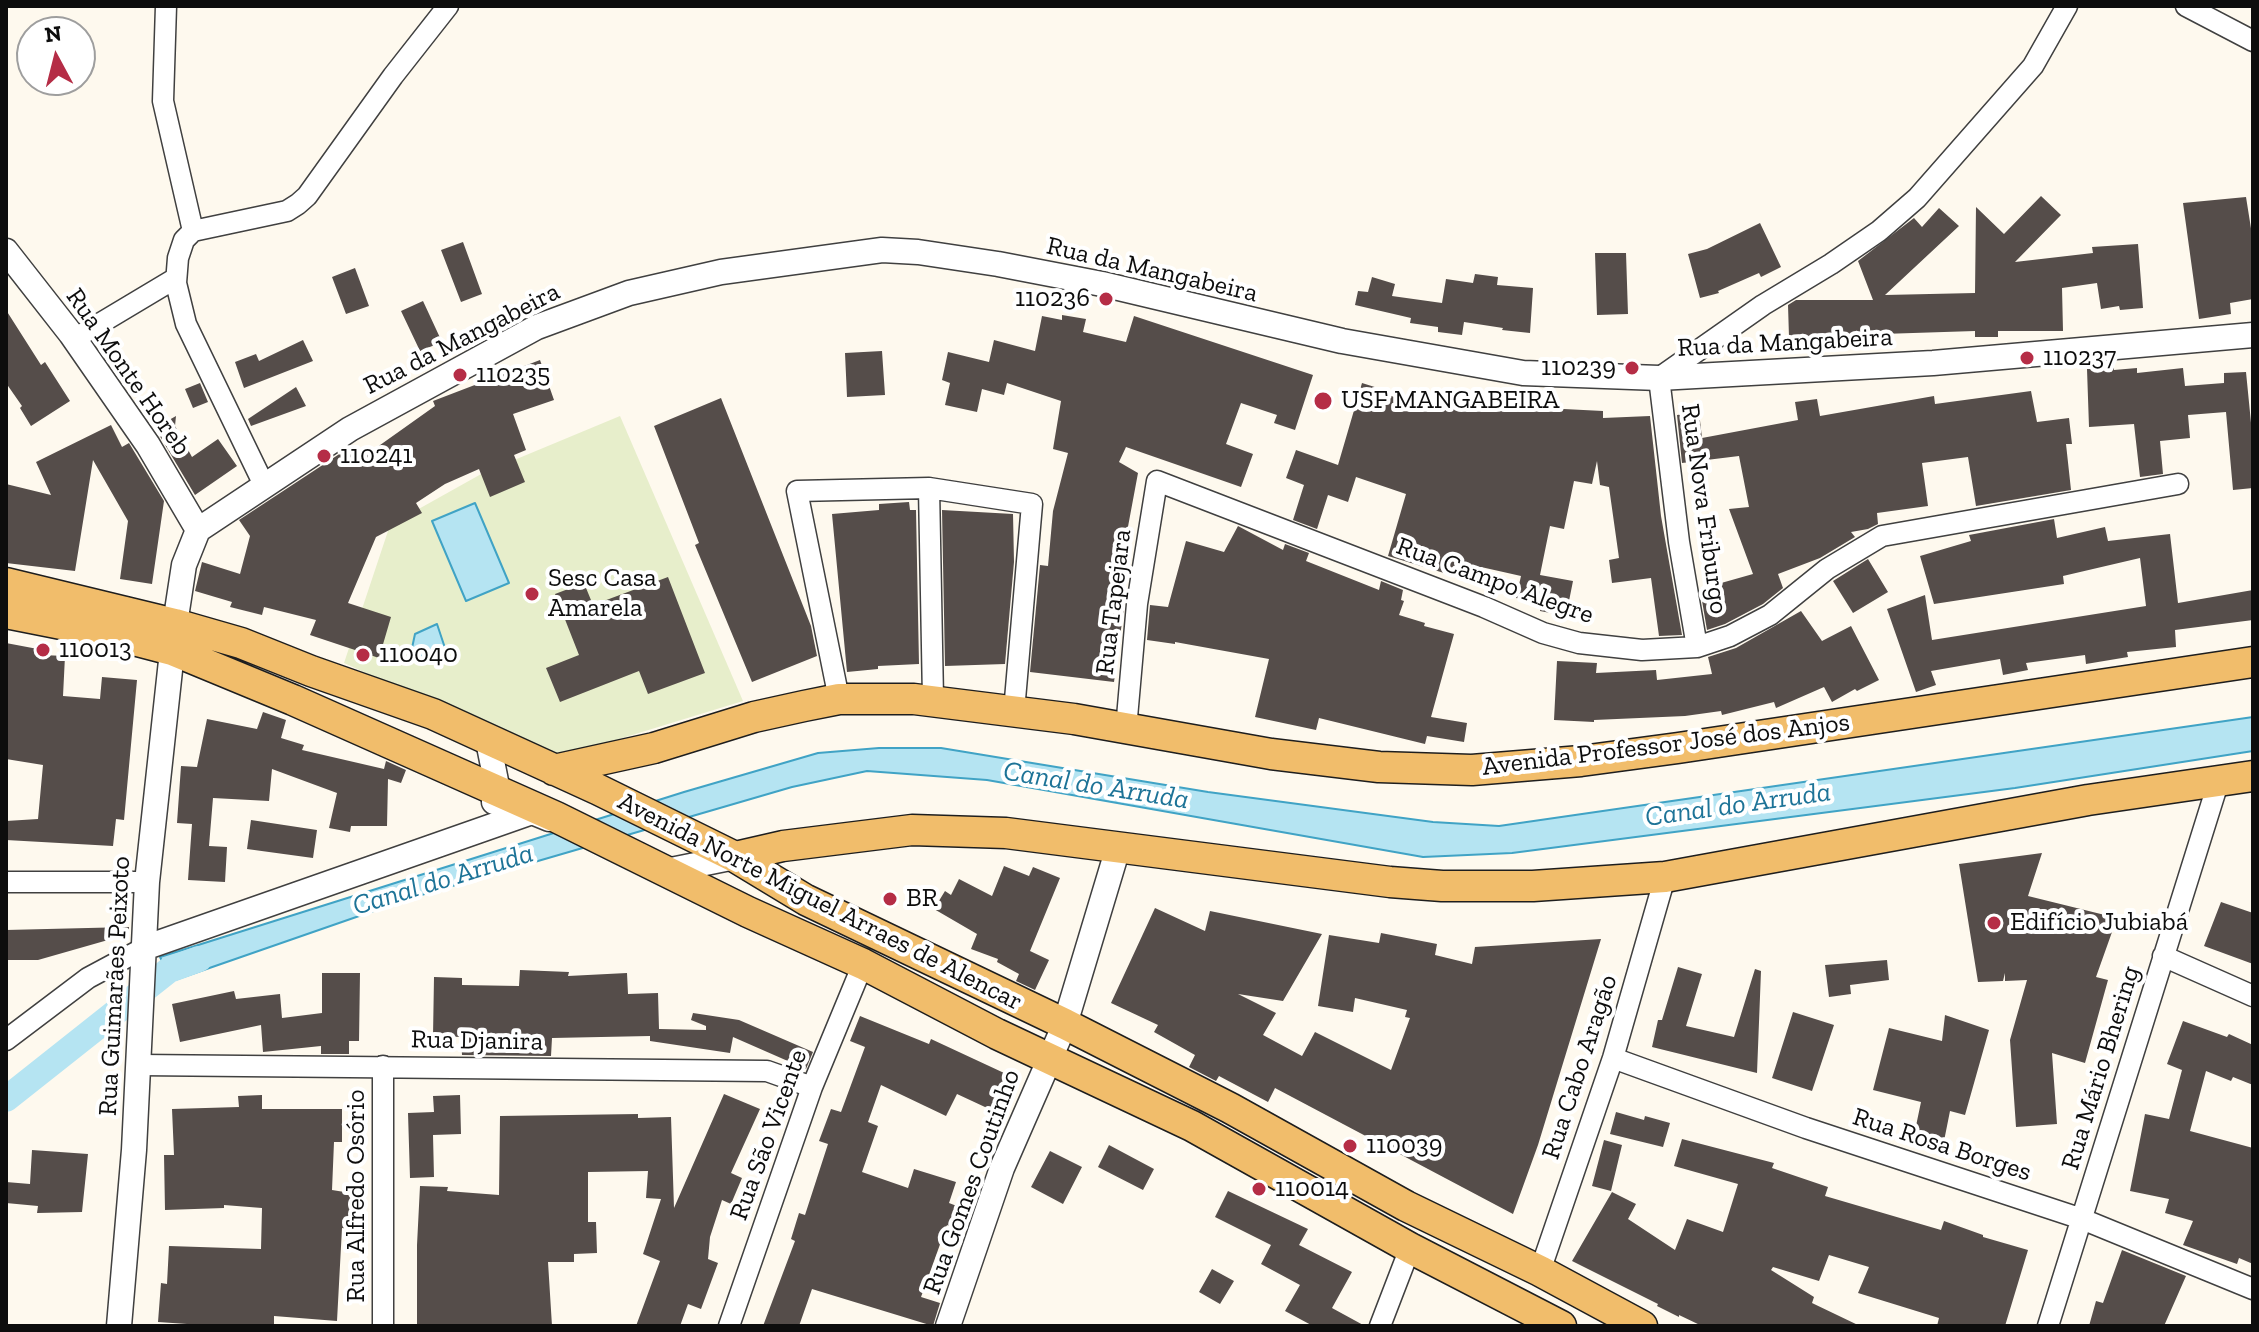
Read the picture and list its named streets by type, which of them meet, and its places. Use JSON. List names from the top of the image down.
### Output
{
  "streets": {
    "main road": ["Avenida Professor José dos Anjos", "Avenida Norte Miguel Arraes de Alencar"],
    "street": [
      "Rua da Mangabeira",
      "Rua Monte Horeb",
      "Rua Nova Friburgo",
      "Rua Campo Alegre",
      "Rua Tapejara",
      "Rua Guimarães Peixoto",
      "Rua Djanira",
      "Rua Cabo Aragão",
      "Rua Mário Bhering",
      "Rua São Vicente",
      "Rua Rosa Borges",
      "Rua Gomes Coutinho",
      "Rua Alfredo Osório"
    ]
  },
  "crossings": [
    ["Rua da Mangabeira", "Rua Monte Horeb"],
    ["Rua da Mangabeira", "Rua Nova Friburgo"],
    ["Rua Nova Friburgo", "Rua Campo Alegre"],
    ["Rua Campo Alegre", "Rua Tapejara"],
    ["Rua Tapejara", "Avenida Professor José dos Anjos"],
    ["Avenida Professor José dos Anjos", "Avenida Norte Miguel Arraes de Alencar"],
    ["Avenida Norte Miguel Arraes de Alencar", "Rua Guimarães Peixoto"],
    ["Avenida Norte Miguel Arraes de Alencar", "Rua Cabo Aragão"],
    ["Avenida Norte Miguel Arraes de Alencar", "Rua São Vicente"],
    ["Avenida Norte Miguel Arraes de Alencar", "Rua Gomes Coutinho"],
    ["Rua Guimarães Peixoto", "Rua Djanira"],
    ["Rua Djanira", "Rua São Vicente"],
    ["Rua Djanira", "Rua Alfredo Osório"],
    ["Rua Cabo Aragão", "Rua Rosa Borges"],
    ["Rua Mário Bhering", "Rua Rosa Borges"]
  ],
  "water": ["Canal do Arruda"],
  "places": [
    "110236",
    "110237",
    "110239",
    "110235",
    "USF MANGABEIRA",
    "110241",
    "Sesc Casa Amarela",
    "110013",
    "110040",
    "BR",
    "Edifício Jubiabá",
    "110039",
    "110014"
  ],
  "north": "top"
}
